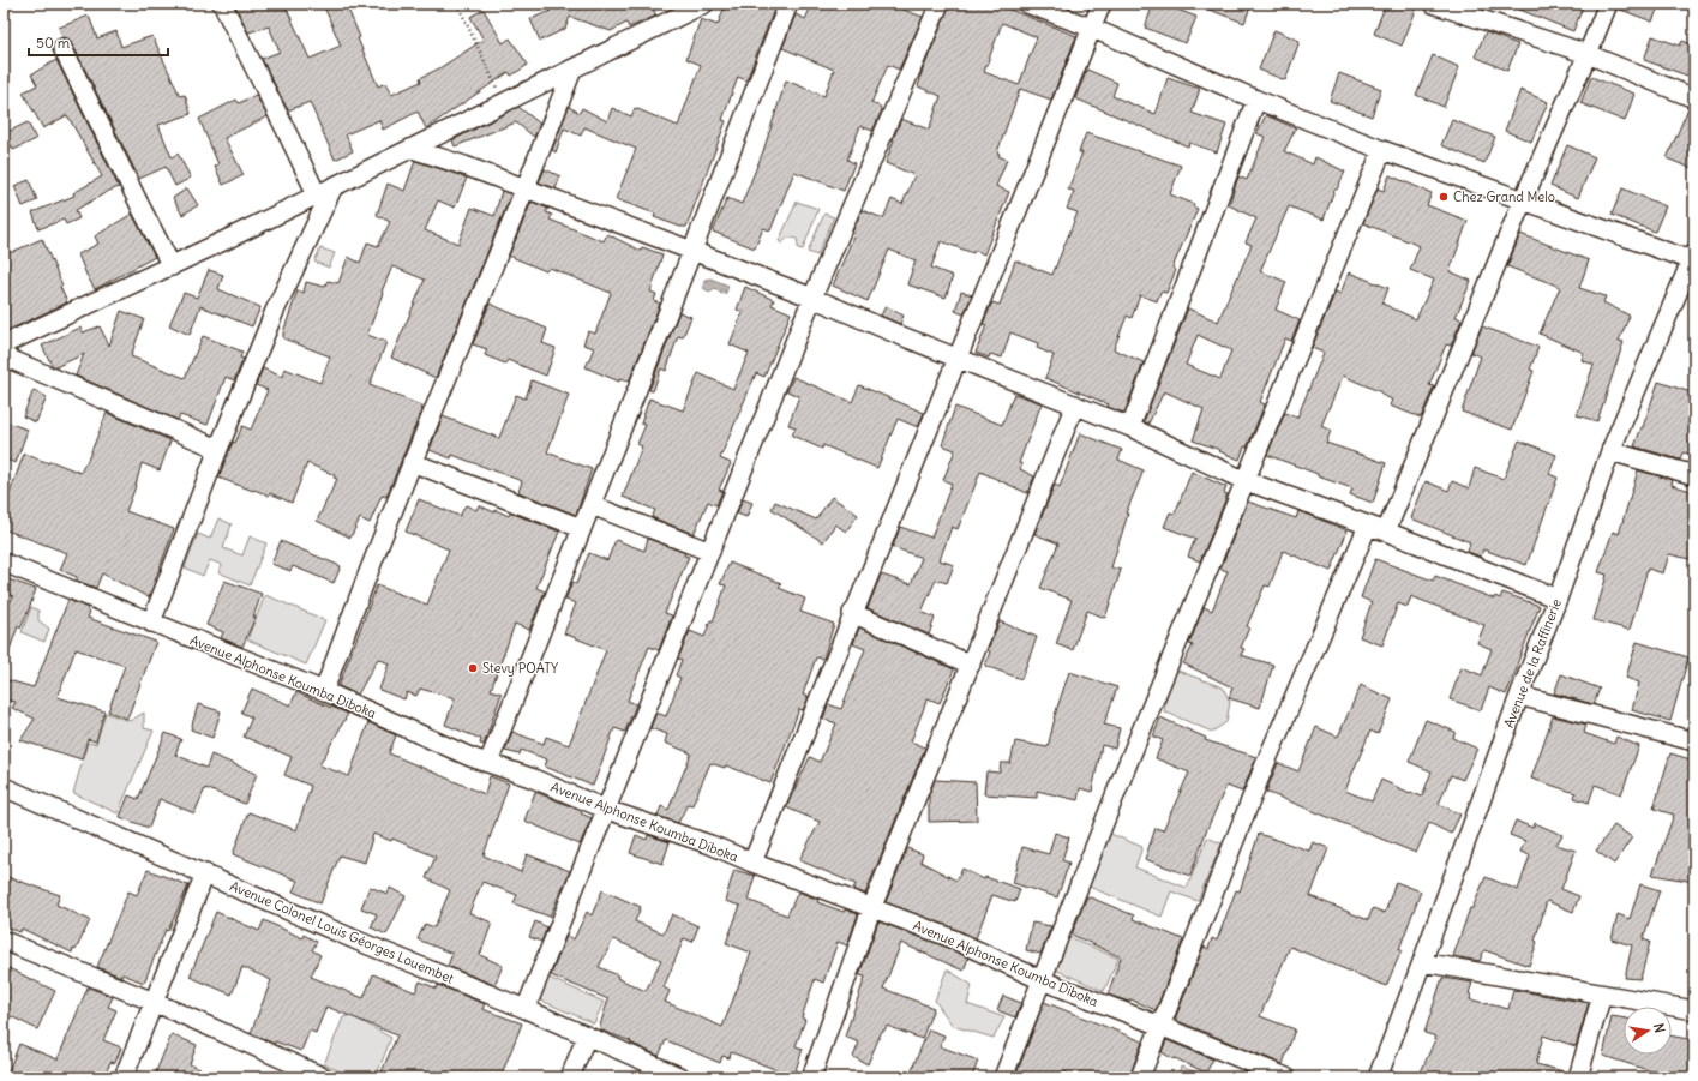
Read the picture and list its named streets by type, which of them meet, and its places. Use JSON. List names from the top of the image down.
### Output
{
  "streets": {
    "street": ["Avenue de la Raffinerie", "Avenue Alphonse Koumba Diboka", "Avenue Colonel Louis Géorges Louembet"]
  },
  "places": ["Chez Grand Melo", "Stevy POATY"],
  "scale_bar": "50 m",
  "north": "right"
}
